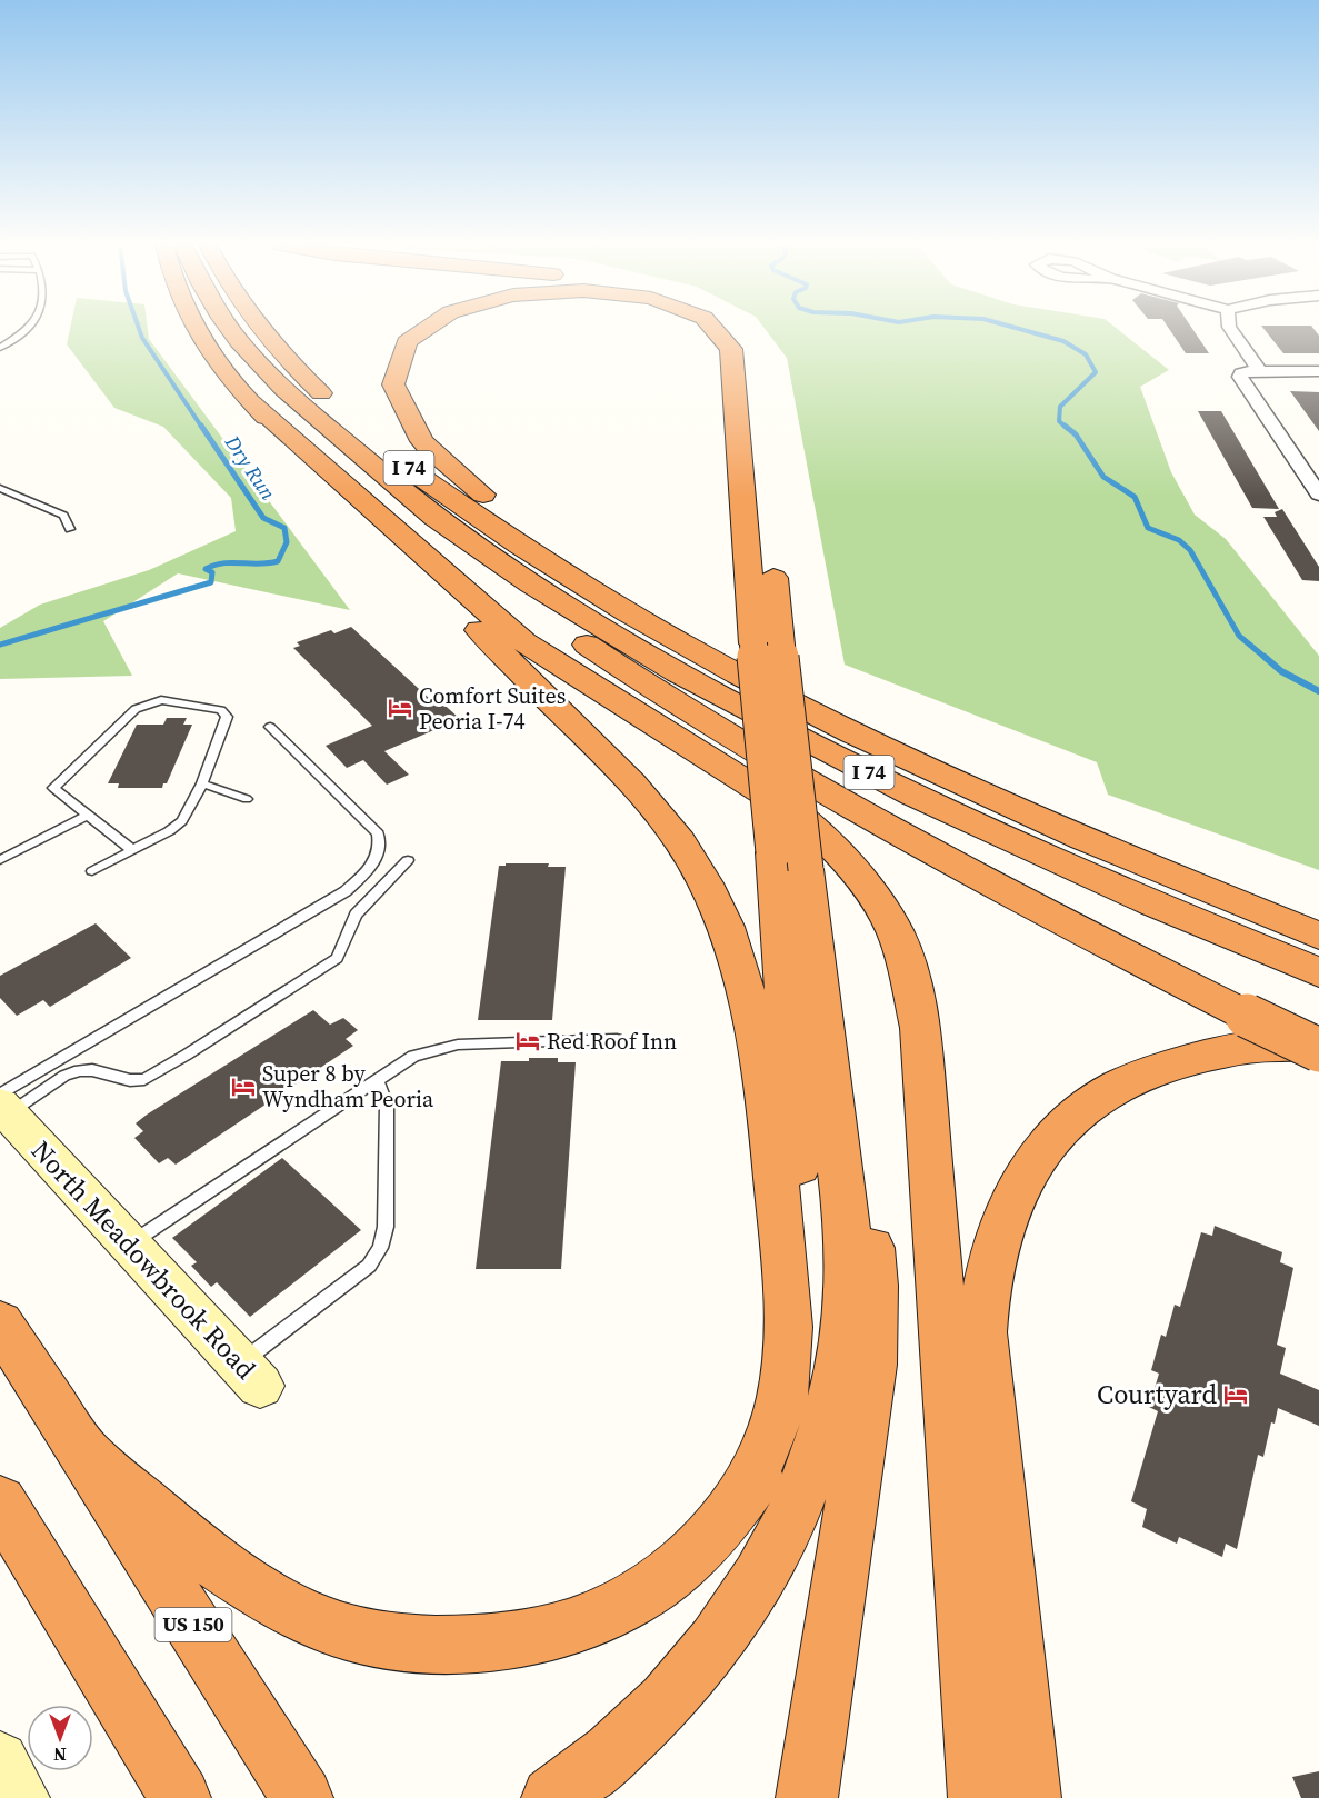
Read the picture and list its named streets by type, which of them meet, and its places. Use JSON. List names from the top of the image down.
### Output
{
  "streets": {
    "highway": ["I 74", "US 150"],
    "street": ["North Meadowbrook Road"]
  },
  "water": ["Dry Run"],
  "places": {
    "hotel": [
      "Comfort Suites Peoria I-74",
      "Red Roof Inn",
      "Super 8 by Wyndham Peoria",
      "Courtyard"
    ]
  },
  "north": "bottom"
}
